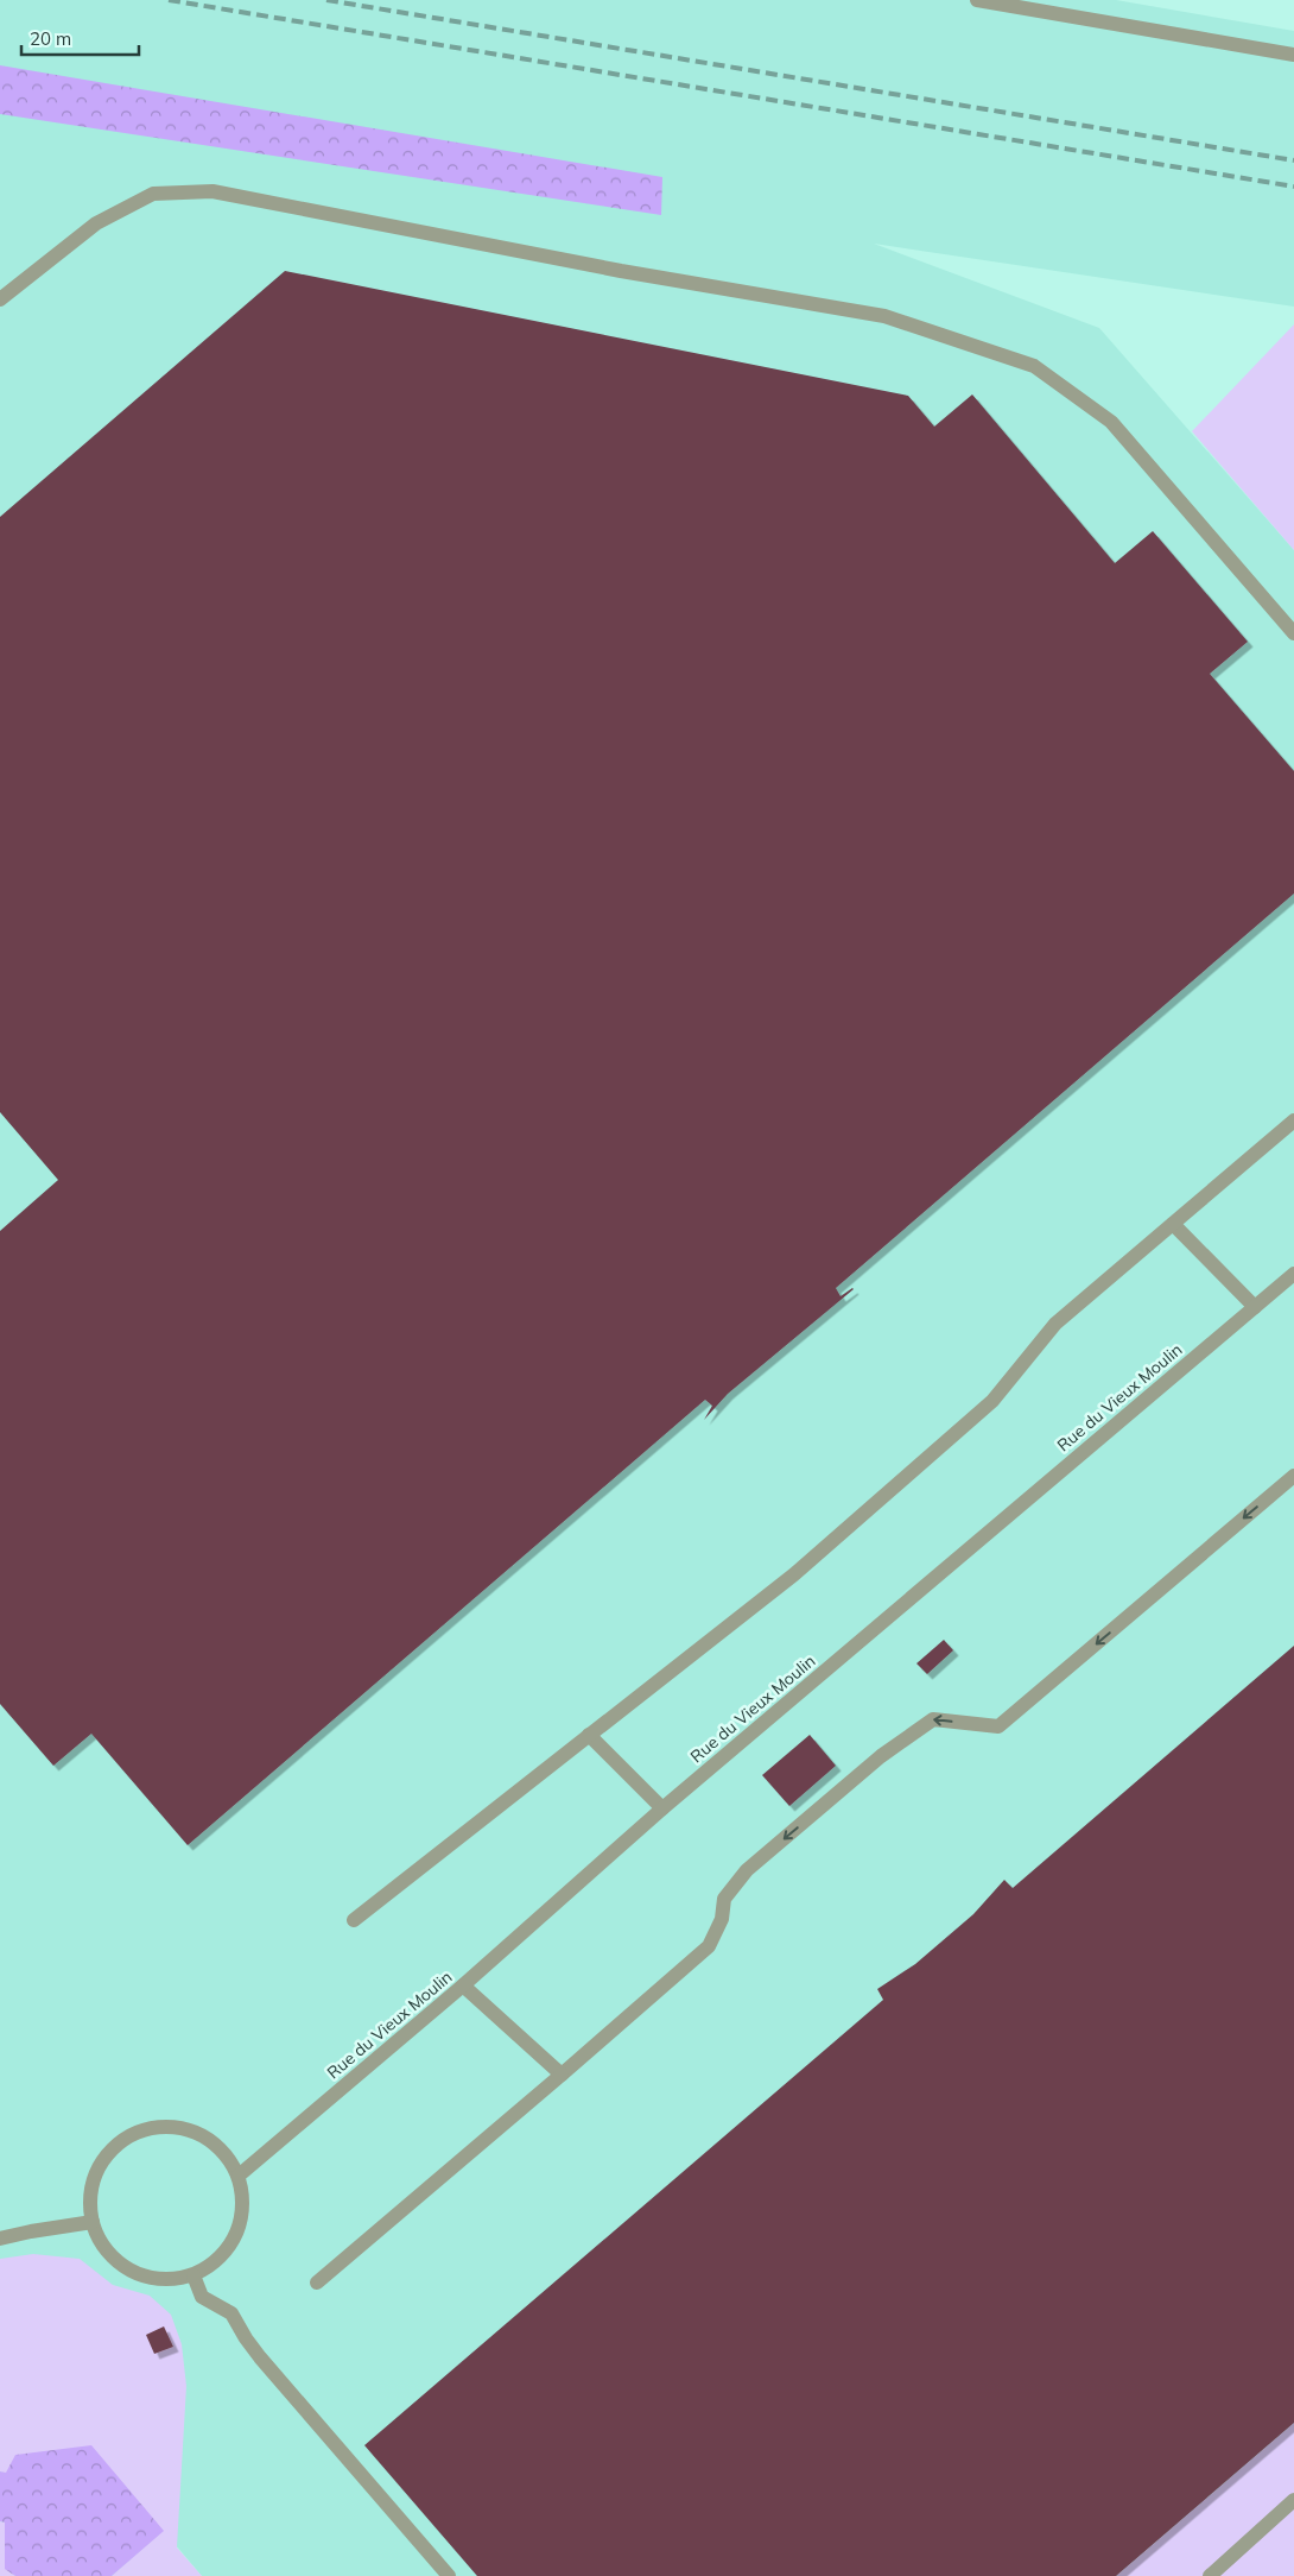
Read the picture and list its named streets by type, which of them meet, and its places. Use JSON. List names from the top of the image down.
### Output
{
  "streets": {
    "street": ["Rue du Vieux Moulin"]
  },
  "scale_bar": "20 m"
}
